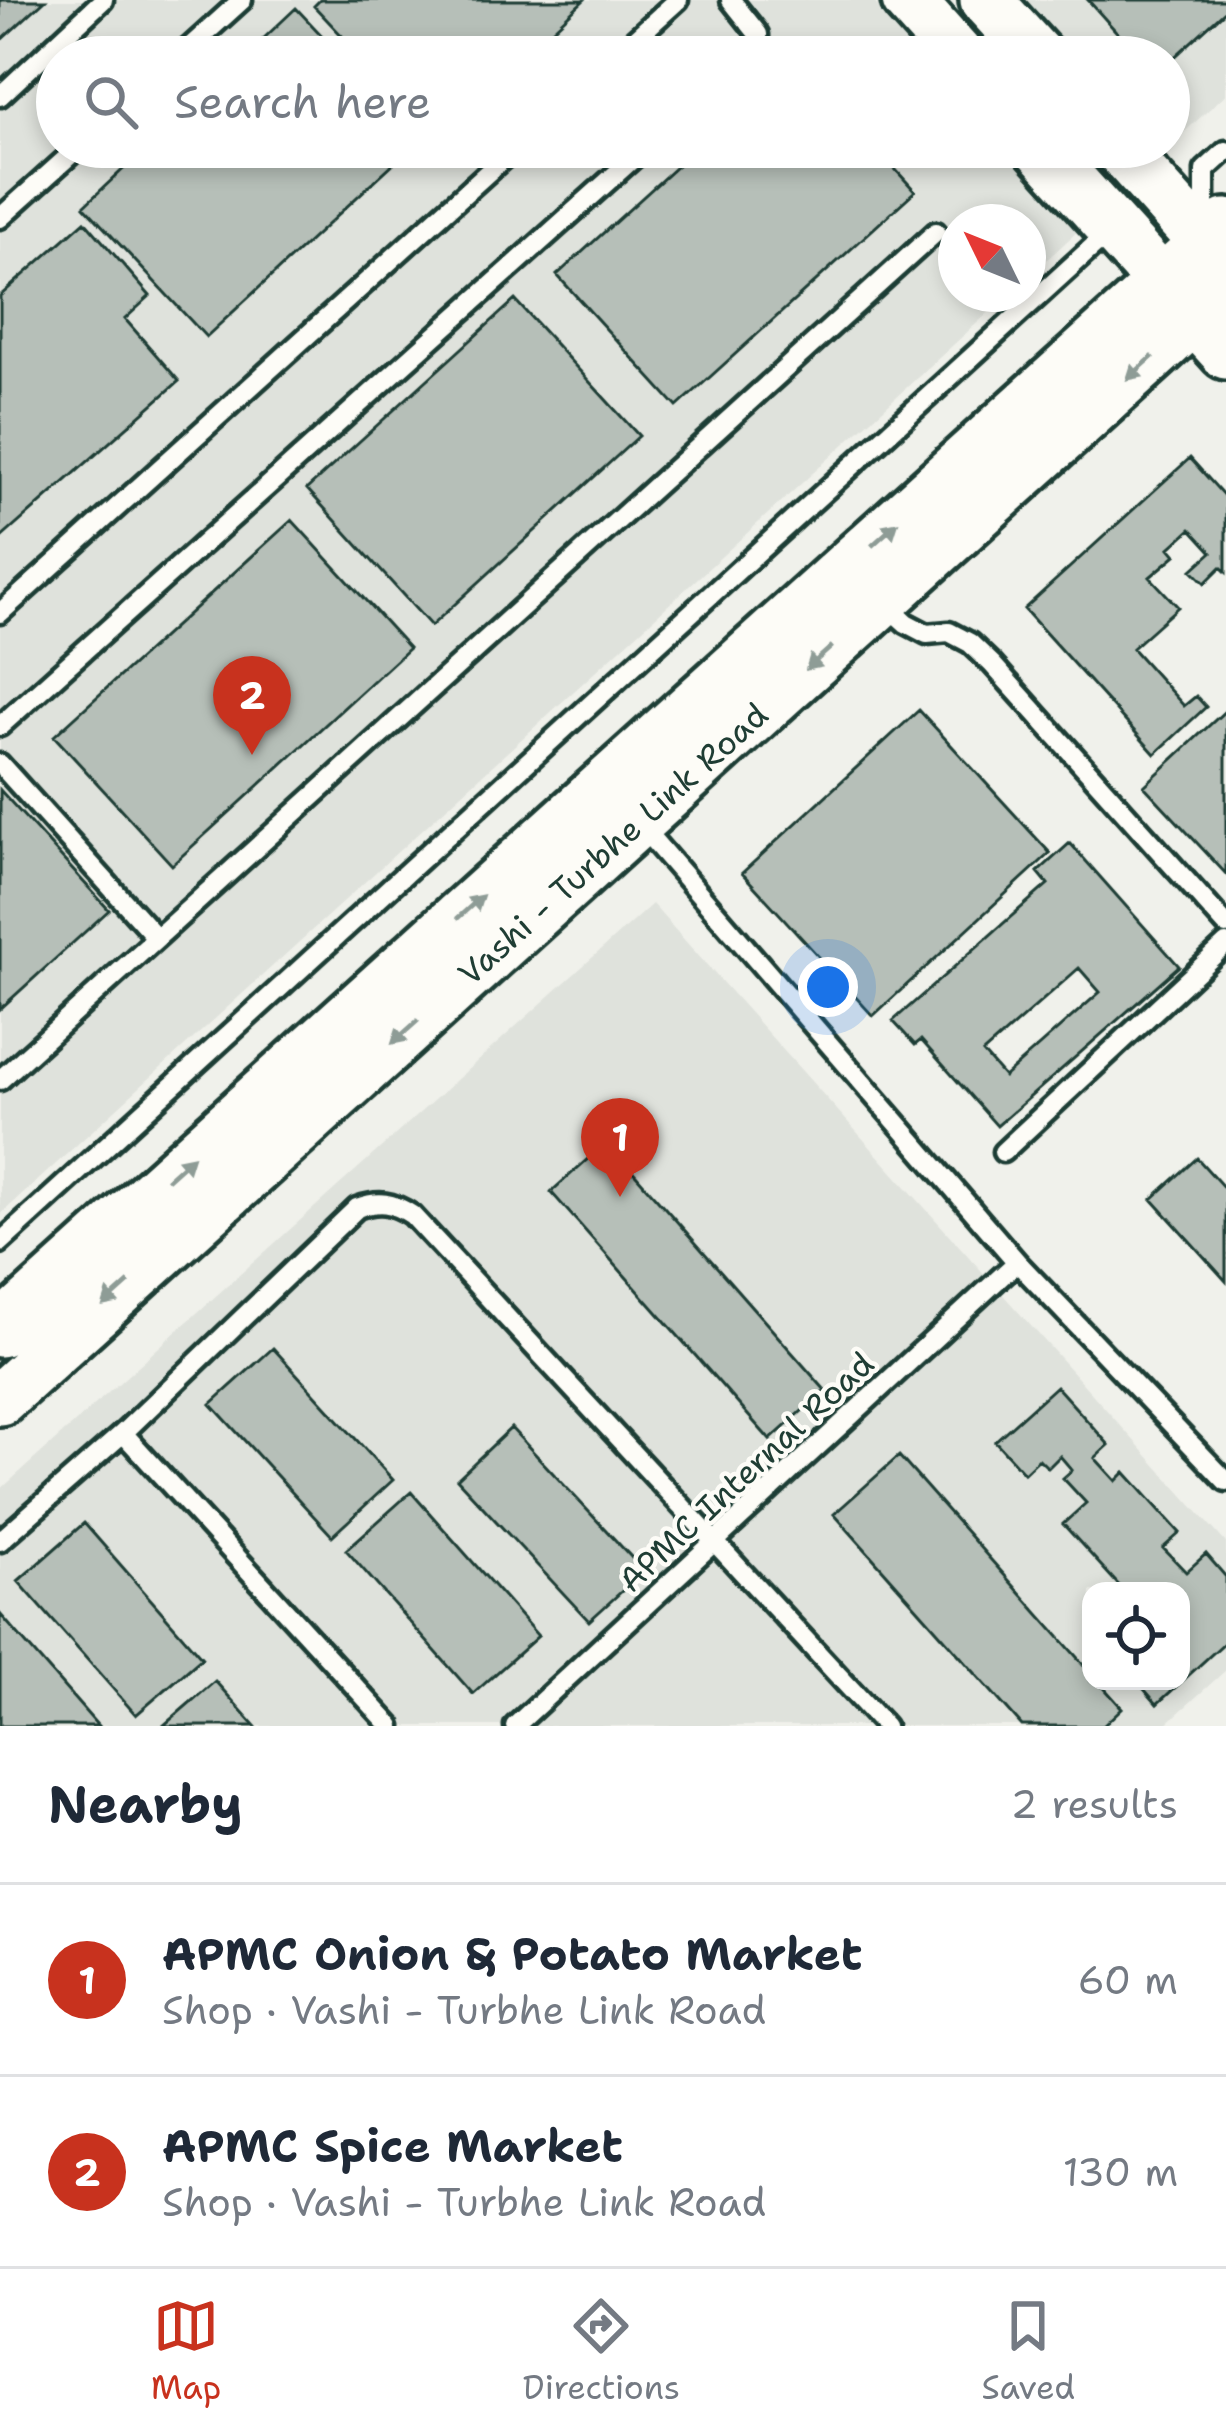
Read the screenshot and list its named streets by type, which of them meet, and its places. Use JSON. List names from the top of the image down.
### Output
{
  "streets": {
    "main road": ["Vashi - Turbhe Link Road"],
    "lane": ["APMC Internal Road"]
  },
  "north": "top left",
  "page": {
    "search": "Search here",
    "pins": ["2", "1"],
    "heading": ["Nearby", "2 results"],
    "list": [
      {
        "mark": "1",
        "name": "APMC Onion & Potato Market",
        "note": "Shop · Vashi - Turbhe Link Road",
        "value": "60 m"
      },
      {
        "mark": "2",
        "name": "APMC Spice Market",
        "note": "Shop · Vashi - Turbhe Link Road",
        "value": "130 m"
      }
    ],
    "nav": ["Map", "Directions", "Saved"]
  }
}
